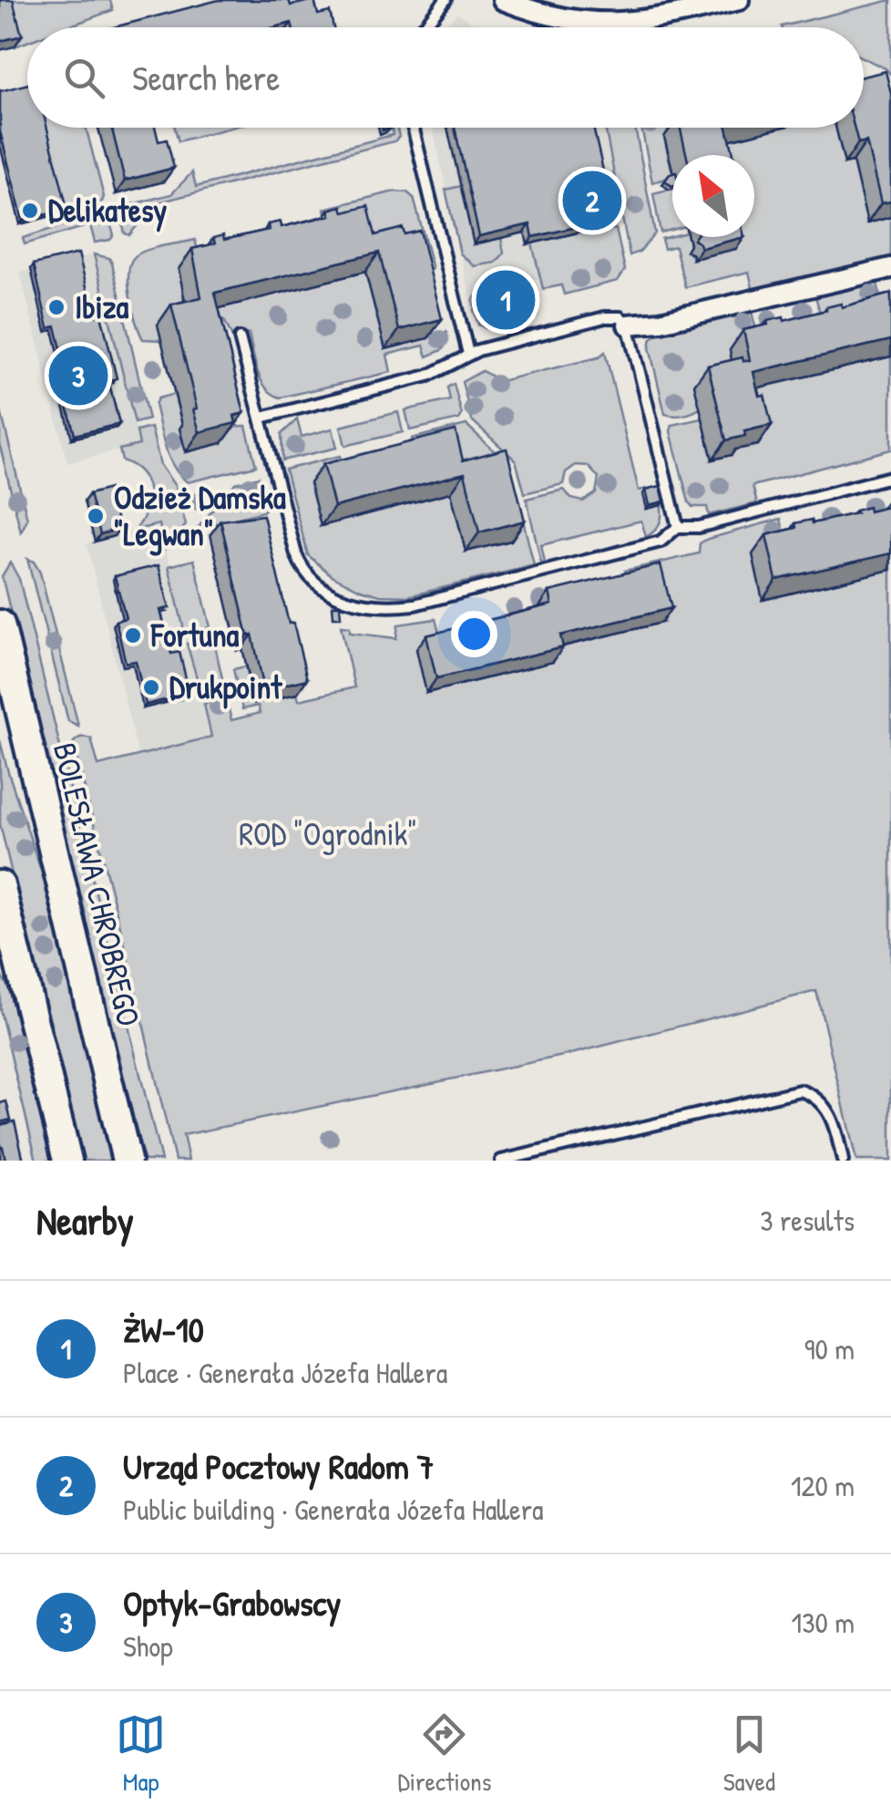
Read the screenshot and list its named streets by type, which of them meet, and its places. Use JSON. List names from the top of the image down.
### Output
{
  "streets": {
    "street": ["BOLESŁAWA CHROBREGO"]
  },
  "parks": ["ROD \"Ogrodnik\""],
  "places": [
    "Delikatesy",
    "Ibiza",
    "Odzież Damska \"Legwan\"",
    "Fortuna",
    "Drukpoint"
  ],
  "north": "top left",
  "page": {
    "search": "Search here",
    "pins": ["2", "1", "3"],
    "heading": ["Nearby", "3 results"],
    "list": [
      {
        "mark": "1",
        "name": "ŻW-10",
        "note": "Place · Generała Józefa Hallera",
        "value": "90 m"
      },
      {
        "mark": "2",
        "name": "Urząd Pocztowy Radom 7",
        "note": "Public building · Generała Józefa Hallera",
        "value": "120 m"
      },
      {
        "mark": "3",
        "name": "Optyk-Grabowscy",
        "note": "Shop",
        "value": "130 m"
      }
    ],
    "nav": ["Map", "Directions", "Saved"]
  }
}
